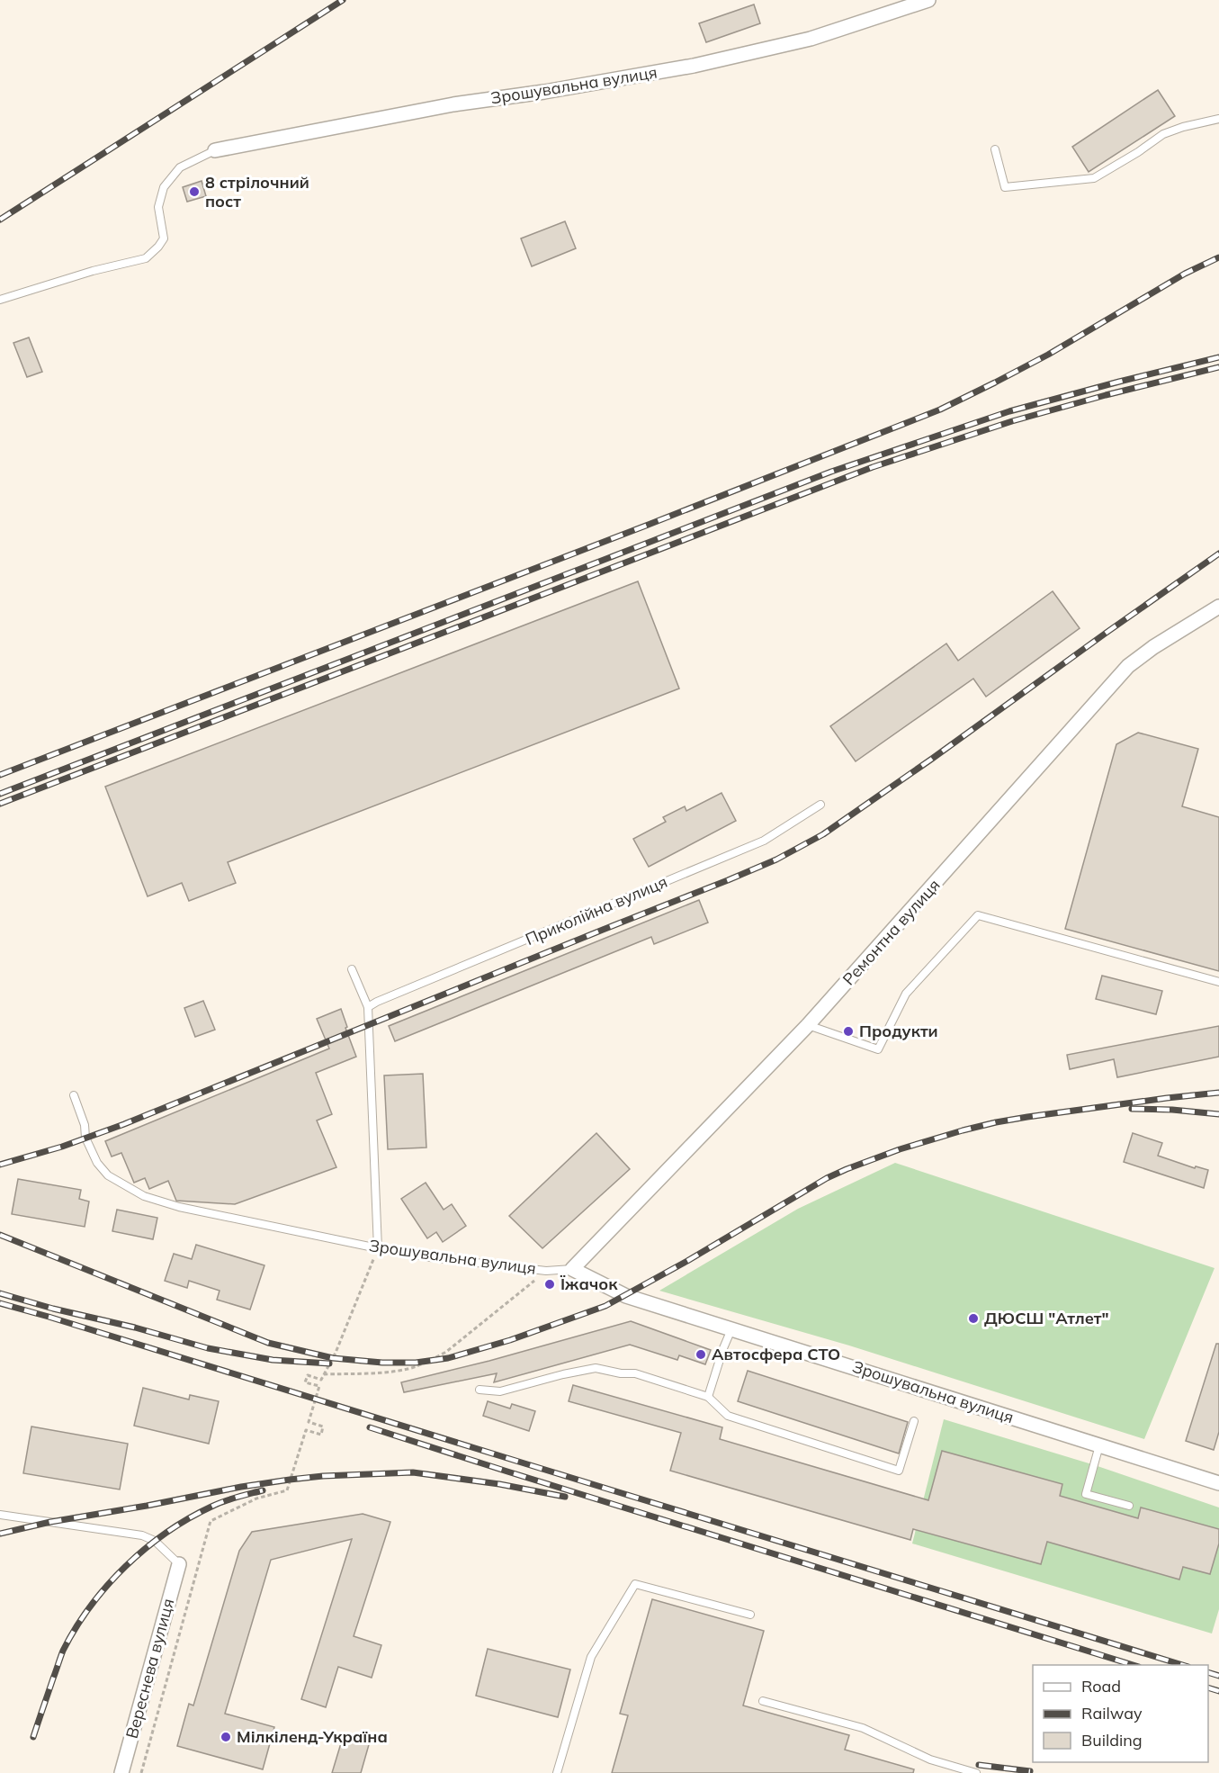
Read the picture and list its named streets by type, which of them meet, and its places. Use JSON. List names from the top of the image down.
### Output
{
  "streets": {
    "street": ["Зрошувальна вулиця", "Ремонтна вулиця", "Вереснева вулиця"],
    "lane": ["Приколійна вулиця"]
  },
  "crossings": [
    ["Зрошувальна вулиця", "Ремонтна вулиця"]
  ],
  "places": [
    "8 стрілочний пост",
    "Продукти",
    "Їжачок",
    "ДЮСШ \"Атлет\"",
    "Автосфера СТО",
    "Мілкіленд-Україна"
  ],
  "legend": ["Road", "Railway", "Building"]
}
